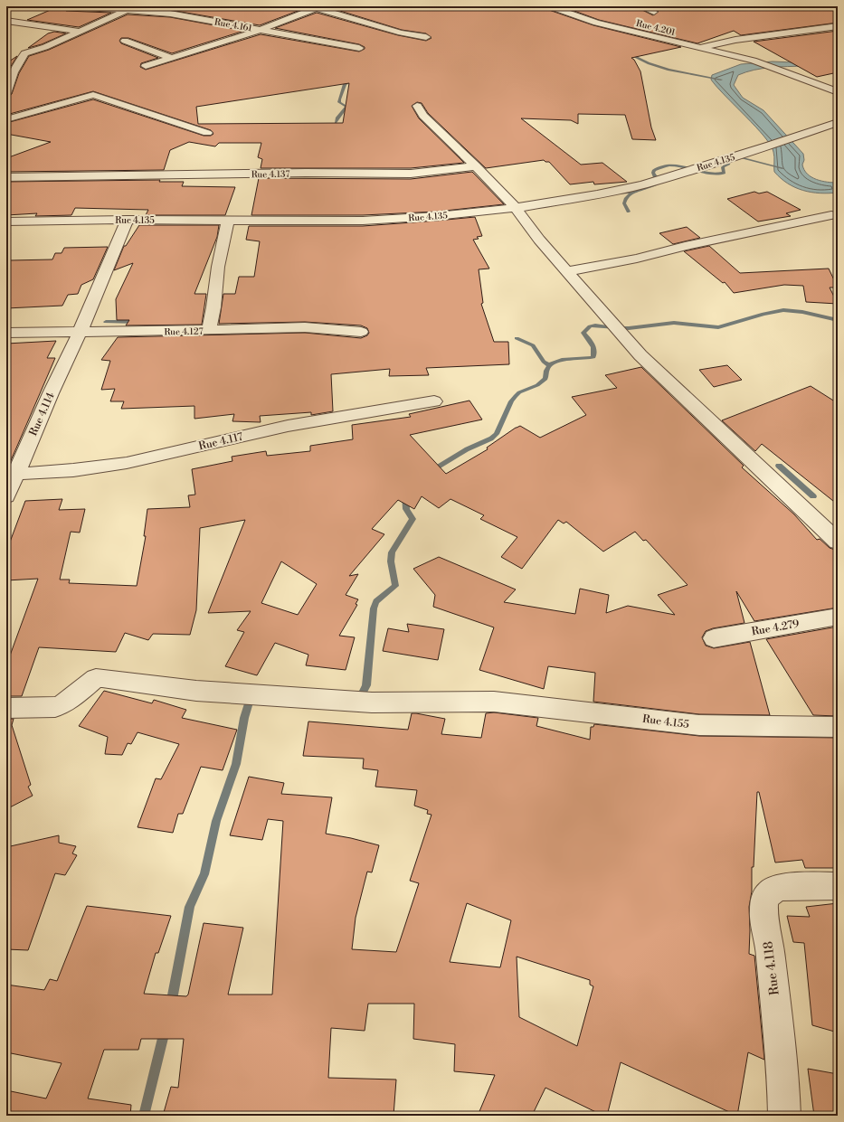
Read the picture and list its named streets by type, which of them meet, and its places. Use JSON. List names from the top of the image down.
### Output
{
  "streets": {
    "street": [
      "Rue 4.161",
      "Rue 4.201",
      "Rue 4.135",
      "Rue 4.137",
      "Rue 4.127",
      "Rue 4.114",
      "Rue 4.117",
      "Rue 4.279",
      "Rue 4.155",
      "Rue 4.118"
    ]
  },
  "crossings": [
    ["Rue 4.135", "Rue 4.114"],
    ["Rue 4.127", "Rue 4.114"],
    ["Rue 4.114", "Rue 4.117"]
  ]
}
